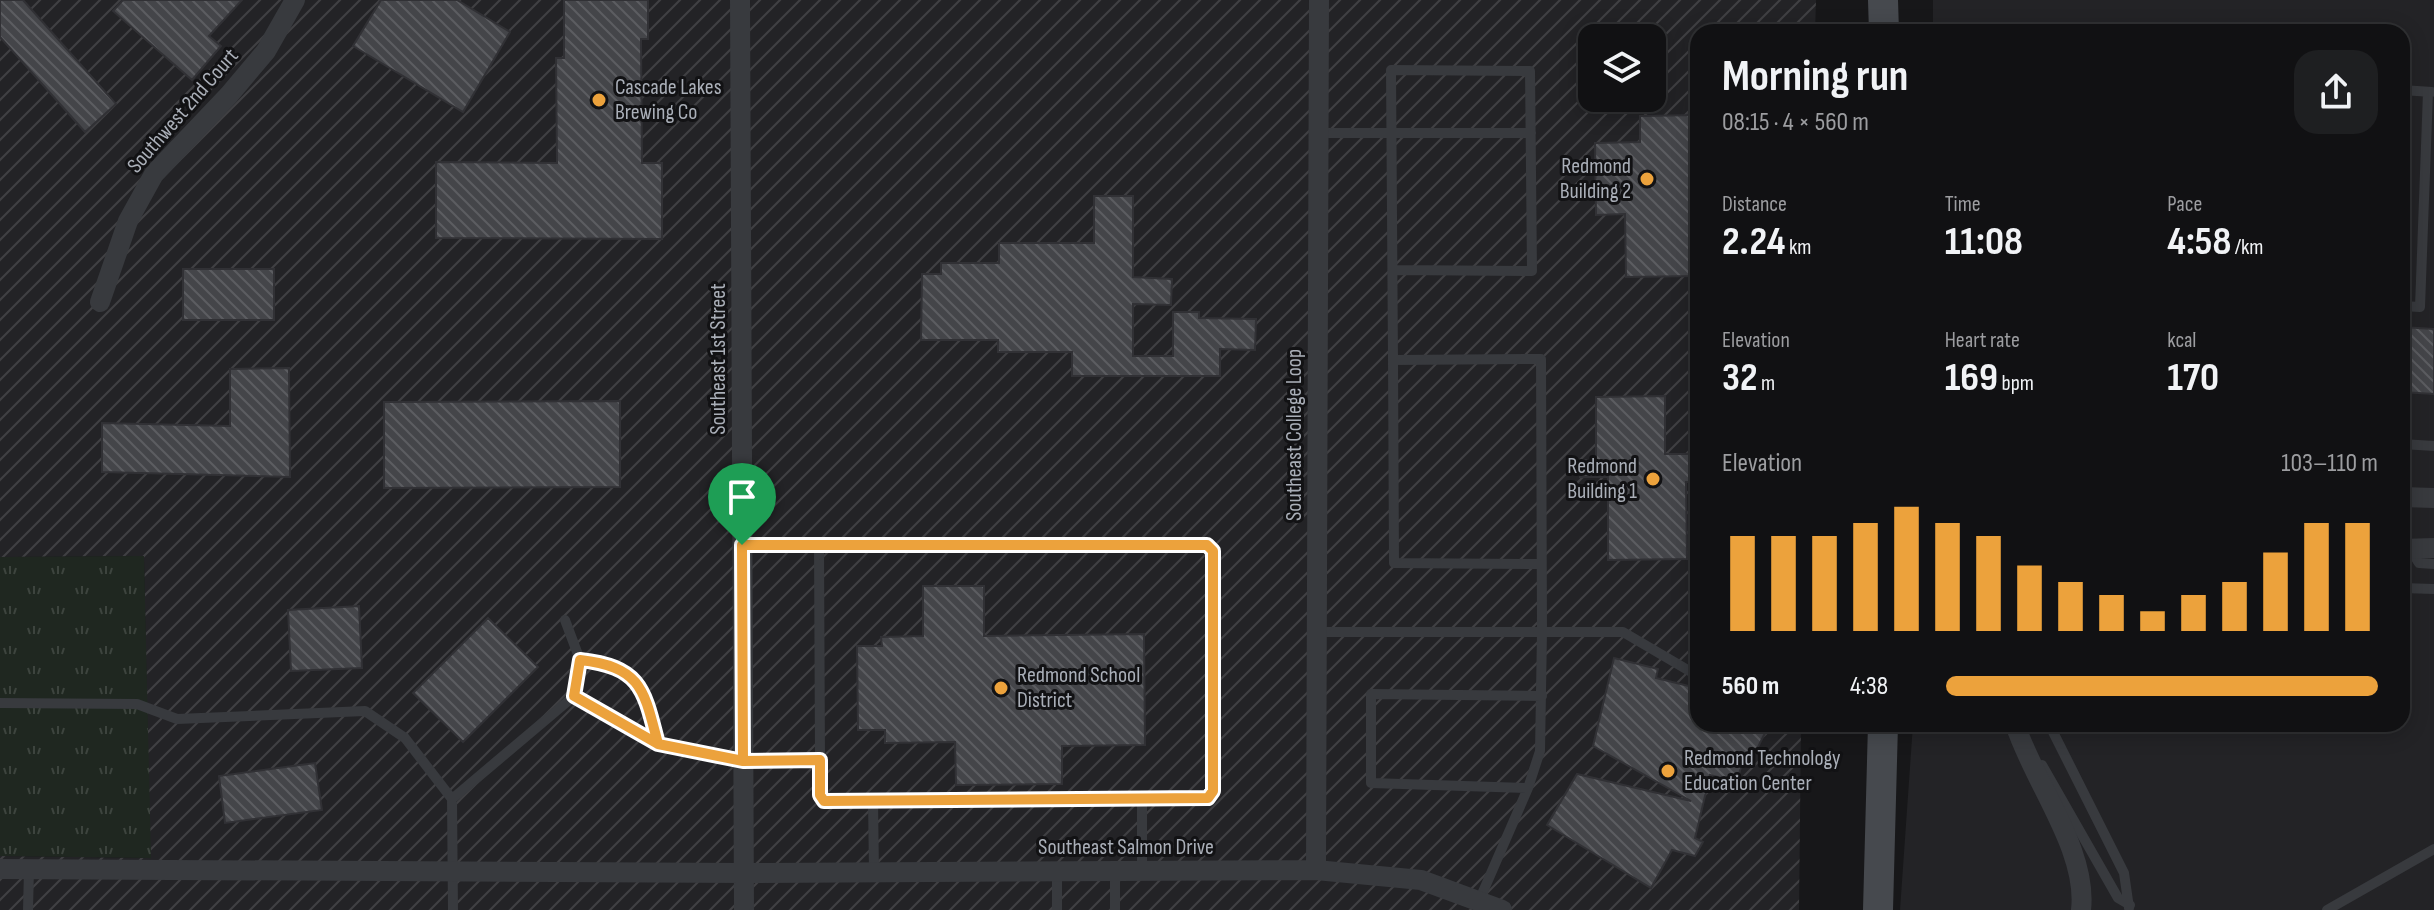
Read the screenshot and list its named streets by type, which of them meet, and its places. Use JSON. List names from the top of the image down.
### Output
{
  "streets": {
    "street": [
      "Southwest 2nd Court",
      "Southeast 1st Street",
      "Southeast College Loop",
      "Southeast Salmon Drive"
    ]
  },
  "crossings": [
    ["Southeast 1st Street", "Southeast Salmon Drive"],
    ["Southeast College Loop", "Southeast Salmon Drive"]
  ],
  "places": [
    "Cascade Lakes Brewing Co",
    "Redmond Building 2",
    "Redmond Building 1",
    "Redmond School District",
    "Redmond Technology Education Center"
  ],
  "page": {
    "heading": ["Morning run", "08:15 · 4 × 560 m"],
    "stats": [
      ["Distance", "2.24 km"],
      ["Time", "11:08"],
      ["Pace", "4:58 /km"],
      ["Elevation", "32 m"],
      ["Heart rate", "169 bpm"],
      ["kcal", "170"]
    ],
    "chart": ["Elevation", "103–110 m"],
    "list": [
      {
        "name": "560 m",
        "note": "4:38"
      }
    ]
  }
}
